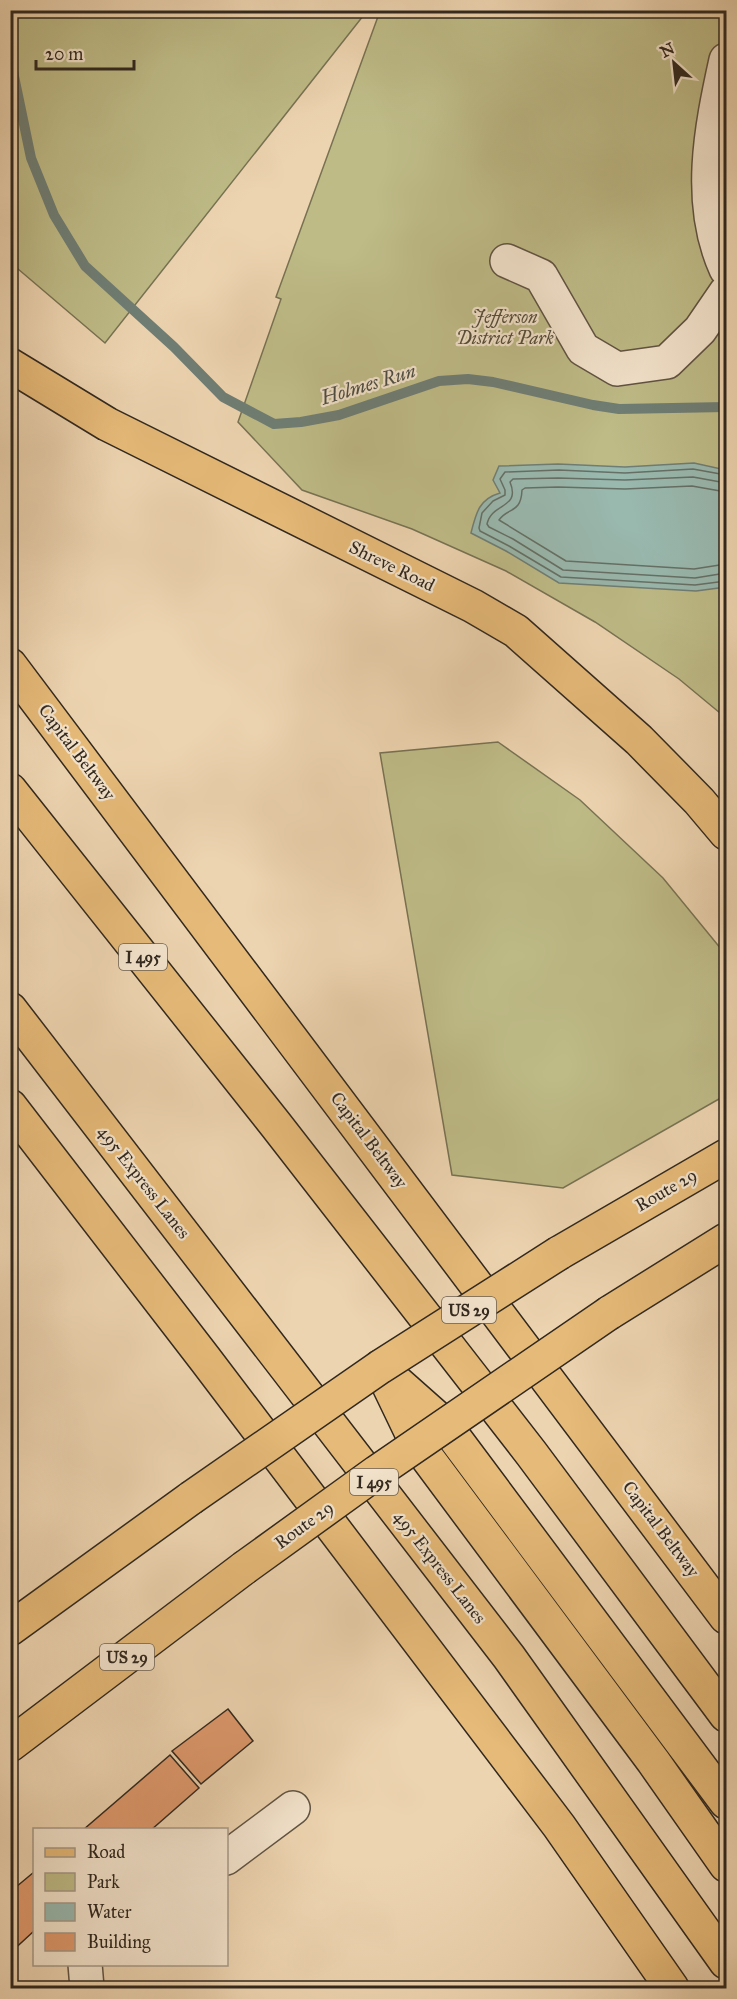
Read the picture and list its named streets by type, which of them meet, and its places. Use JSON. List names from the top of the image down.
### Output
{
  "streets": {
    "main road": [
      "Shreve Road",
      "Capital Beltway",
      "I 495",
      "495 Express Lanes",
      "Route 29",
      "US 29"
    ]
  },
  "water": ["Holmes Run"],
  "parks": ["Jefferson District Park"],
  "legend": [
    "Road",
    "Park",
    "Water",
    "Building"
  ],
  "scale_bar": "20 m",
  "north": "top left"
}
